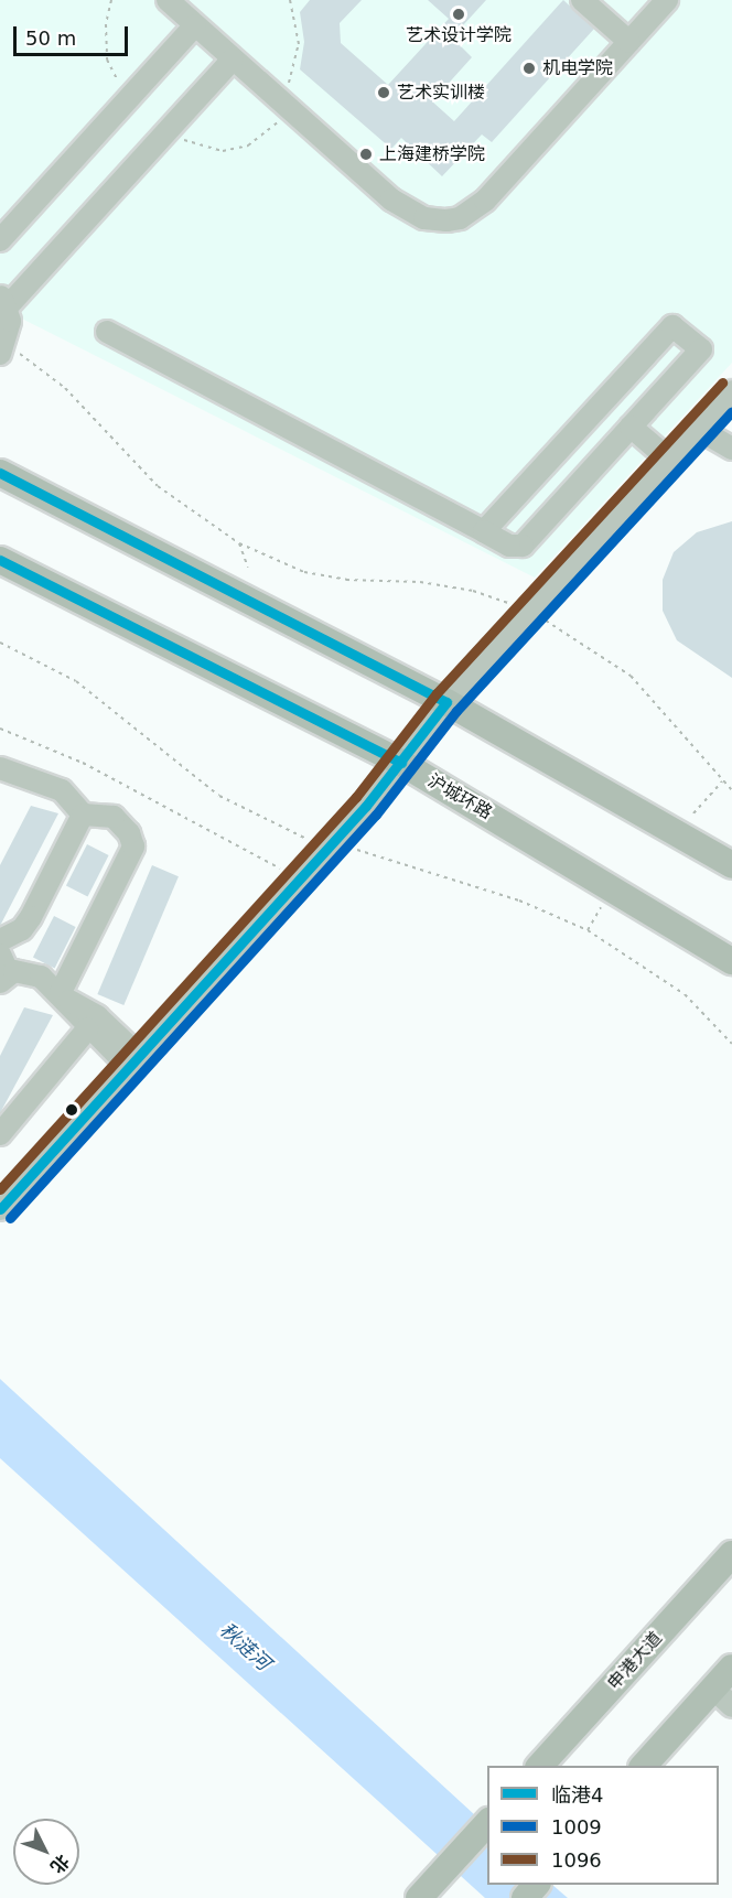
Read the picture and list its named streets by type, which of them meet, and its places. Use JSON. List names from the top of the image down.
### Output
{
  "streets": {
    "main road": ["沪城环路", "申港大道"]
  },
  "water": ["秋涟河"],
  "places": [
    "艺术设计学院",
    "机电学院",
    "艺术实训楼",
    "上海建桥学院"
  ],
  "lines": ["transit line 1096", "transit line 1009", "transit line 临港4"],
  "legend": ["临港4", "1009", "1096"],
  "scale_bar": "50 m",
  "north": "bottom right"
}
